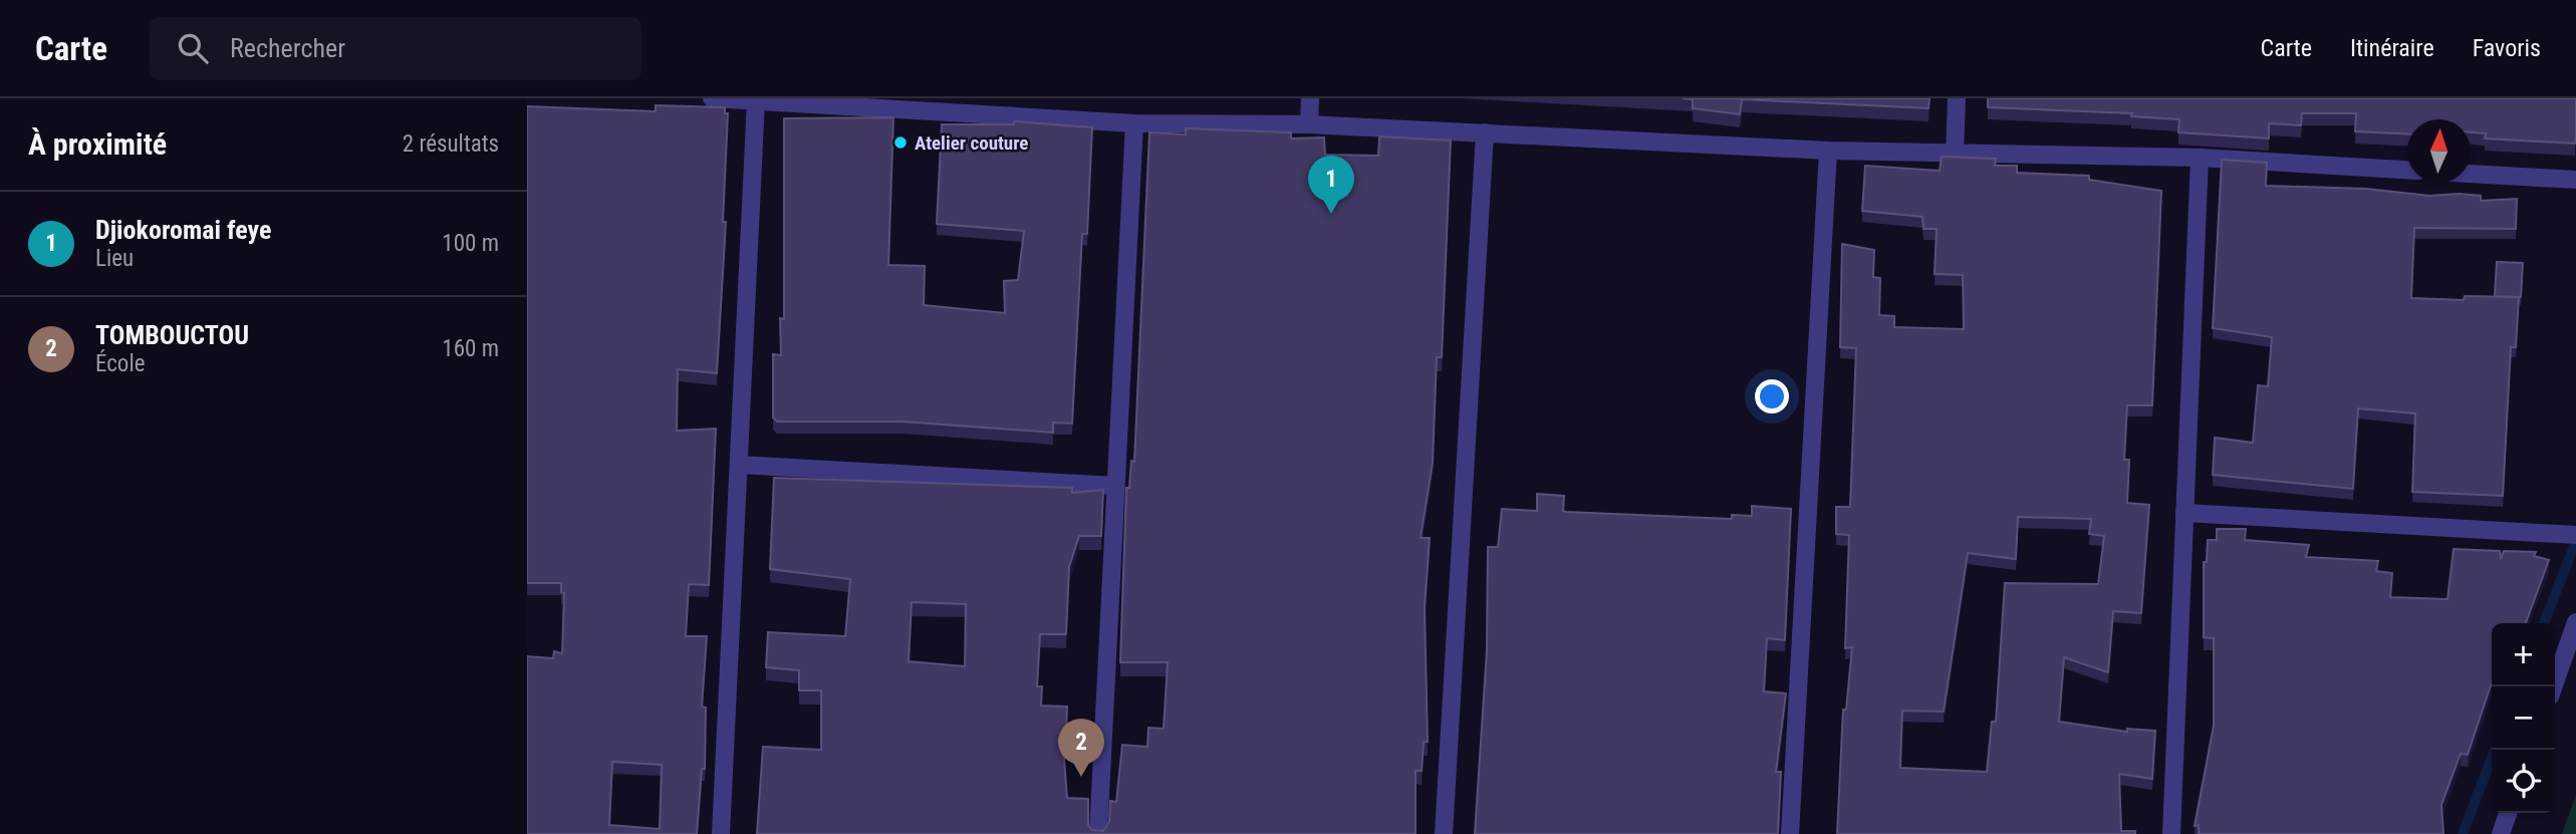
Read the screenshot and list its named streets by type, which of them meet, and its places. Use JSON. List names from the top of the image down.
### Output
{
  "places": ["Atelier couture"],
  "north": "top",
  "page": {
    "header": "Carte",
    "search": "Rechercher",
    "nav": ["Carte", "Itinéraire", "Favoris"],
    "heading": ["À proximité", "2 résultats"],
    "pins": ["1", "2"],
    "list": [
      {
        "mark": "1",
        "name": "Djiokoromai feye",
        "note": "Lieu",
        "value": "100 m"
      },
      {
        "mark": "2",
        "name": "TOMBOUCTOU",
        "note": "École",
        "value": "160 m"
      }
    ],
    "map_buttons": ["+", "−"]
  }
}
